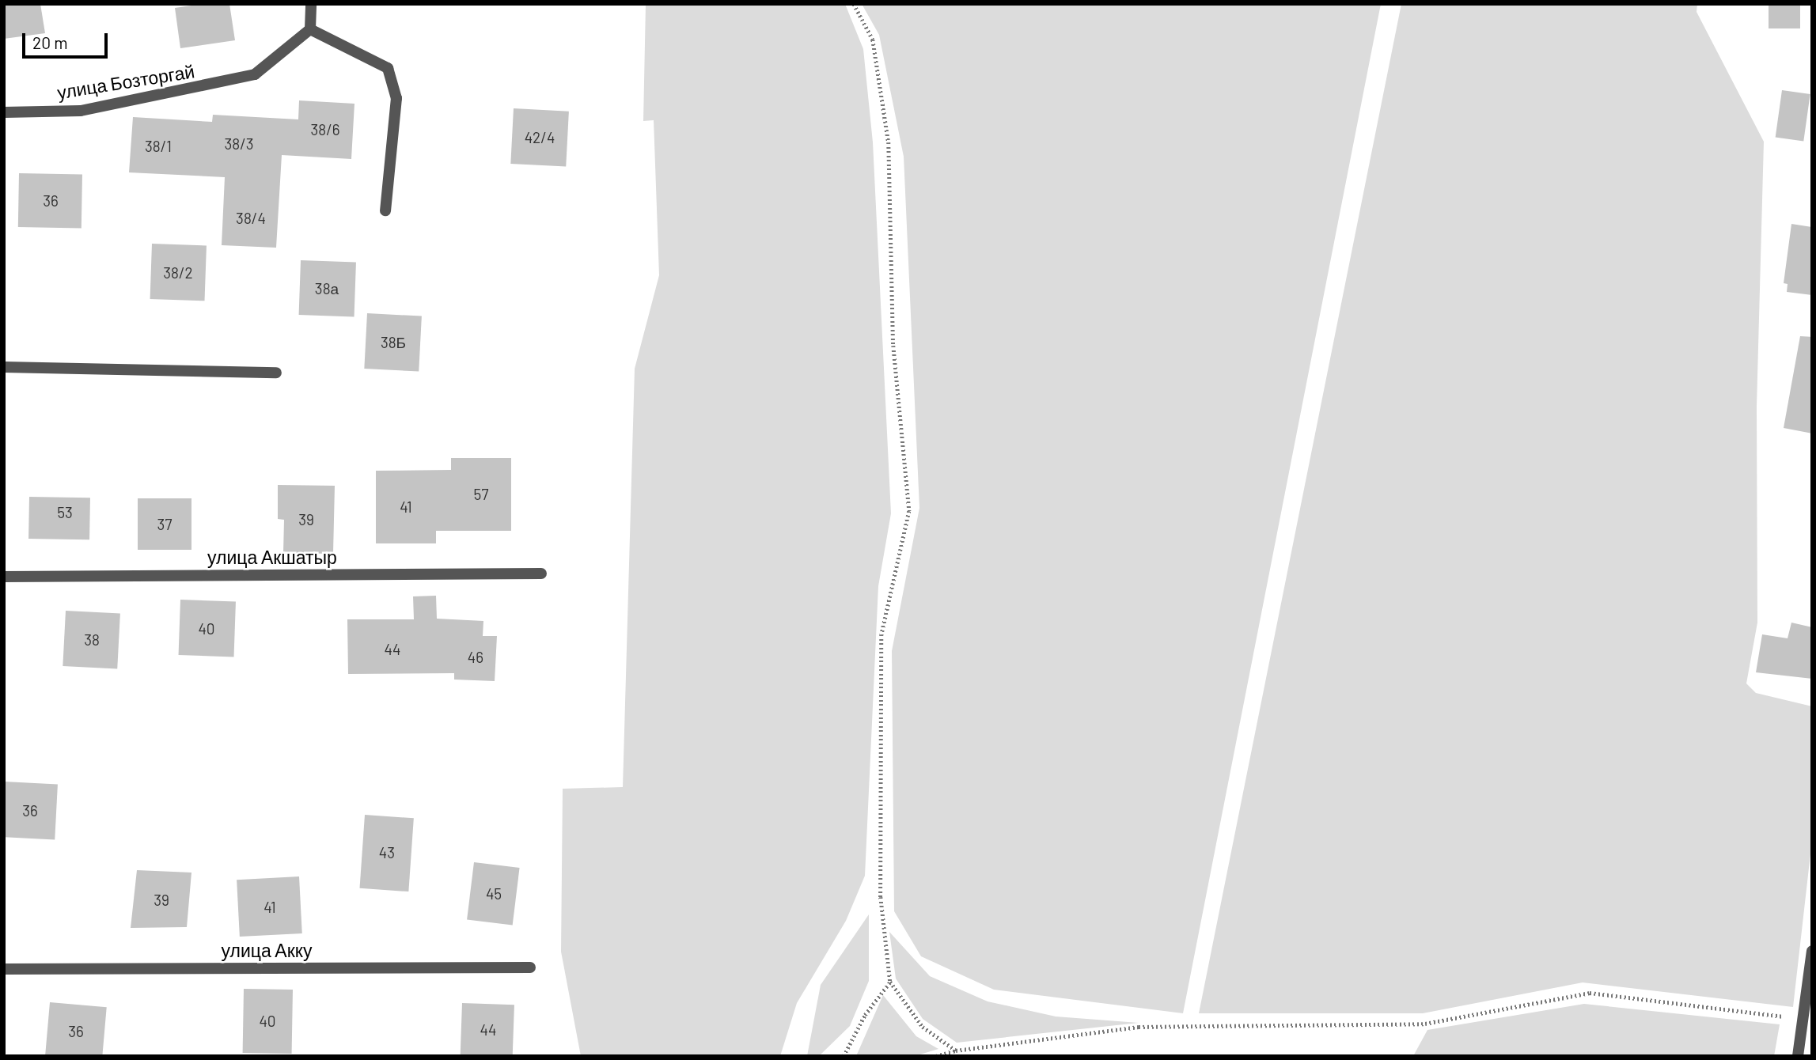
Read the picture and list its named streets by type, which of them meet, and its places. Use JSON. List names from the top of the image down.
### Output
{
  "streets": {
    "street": ["улица Бозторгай", "улица Акшатыр", "улица Акку"]
  },
  "house_numbers": [
    "38/6",
    "42/4",
    "38/3",
    "38/1",
    "36",
    "38/4",
    "38/2",
    "38а",
    "38Б",
    "57",
    "41",
    "53",
    "39",
    "37",
    "40",
    "38",
    "44",
    "46",
    "36",
    "43",
    "45",
    "39",
    "41",
    "40",
    "44",
    "36"
  ],
  "scale_bar": "20 m"
}
